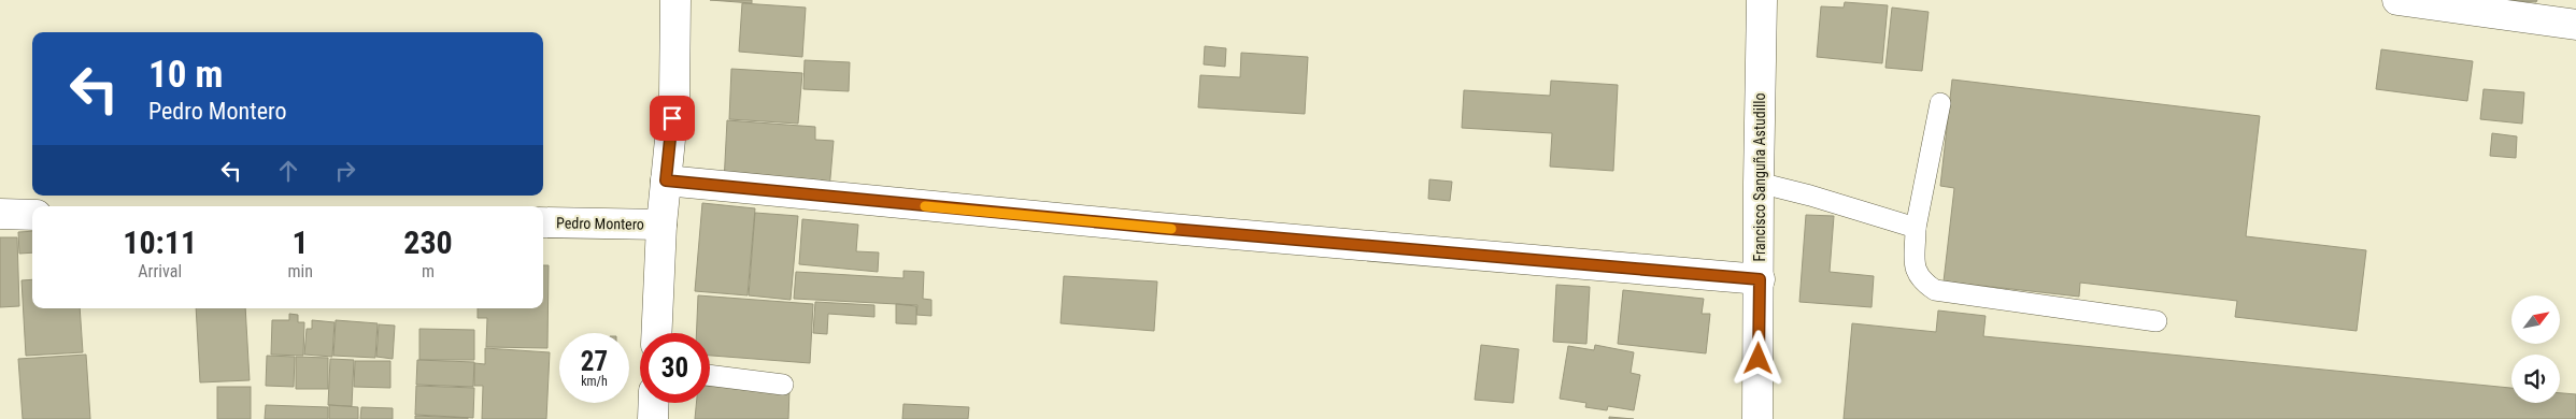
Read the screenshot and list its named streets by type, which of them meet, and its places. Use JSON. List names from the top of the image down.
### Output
{
  "streets": {
    "street": ["Francisco Sanguña Astudillo", "Pedro Montero"]
  },
  "north": "top right",
  "page": {
    "turn": ["10 m", "Pedro Montero"],
    "eta": [
      "10:11",
      "Arrival",
      "1",
      "min",
      "230",
      "m"
    ],
    "speed": "27 km/h",
    "limit": "30"
  }
}
